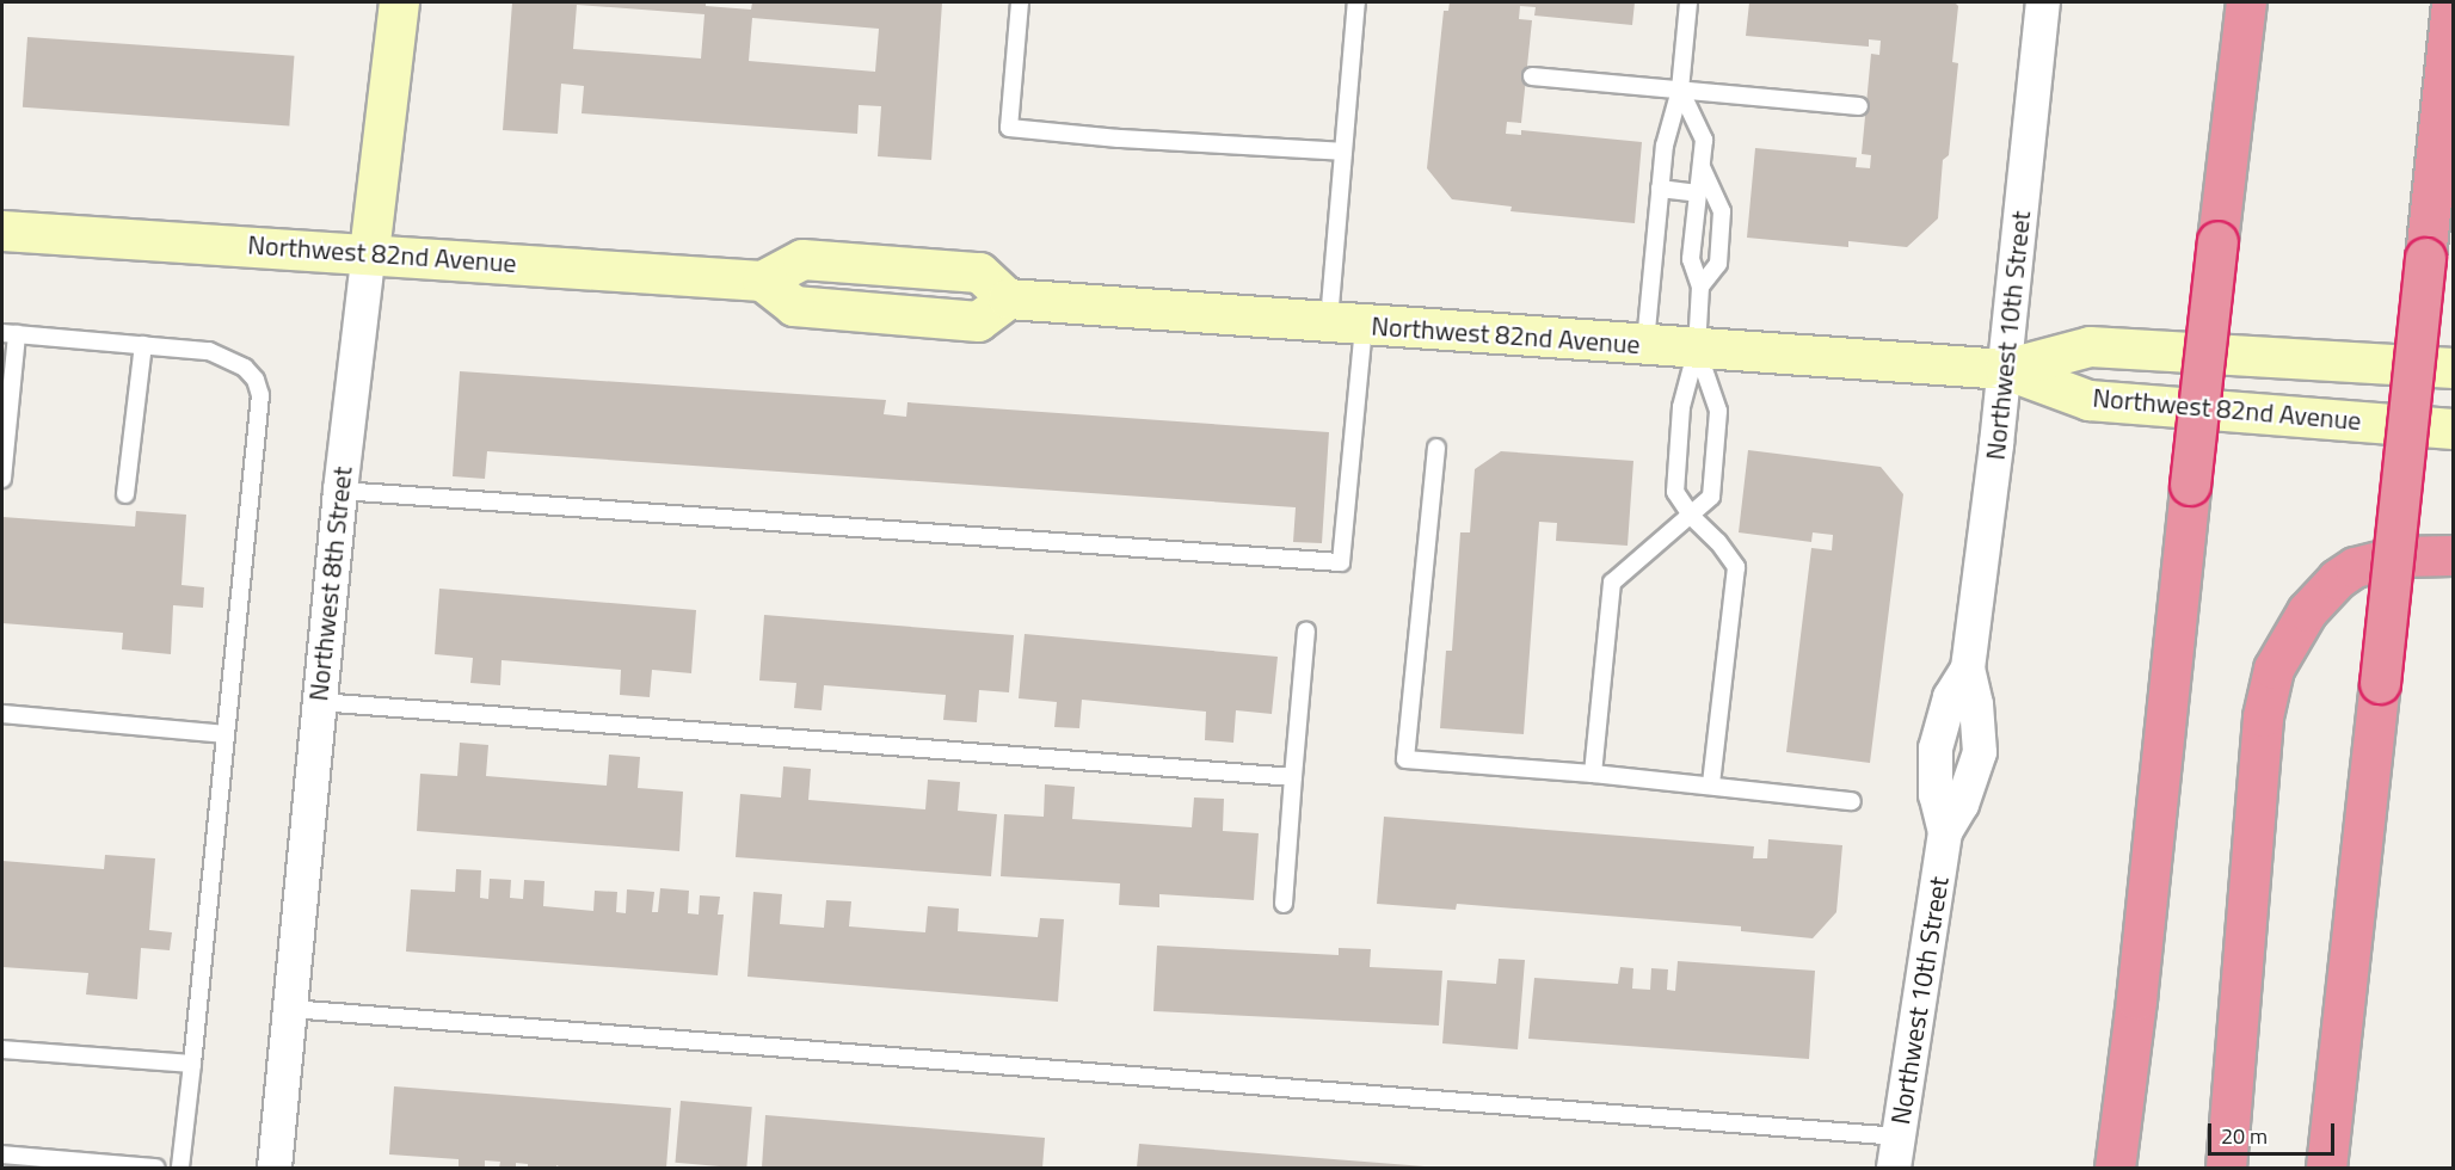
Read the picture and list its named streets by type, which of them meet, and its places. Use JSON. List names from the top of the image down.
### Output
{
  "streets": {
    "street": ["Northwest 82nd Avenue", "Northwest 10th Street", "Northwest 8th Street"]
  },
  "crossings": [
    ["Northwest 82nd Avenue", "Northwest 10th Street"],
    ["Northwest 82nd Avenue", "Northwest 8th Street"]
  ],
  "scale_bar": "20 m"
}
